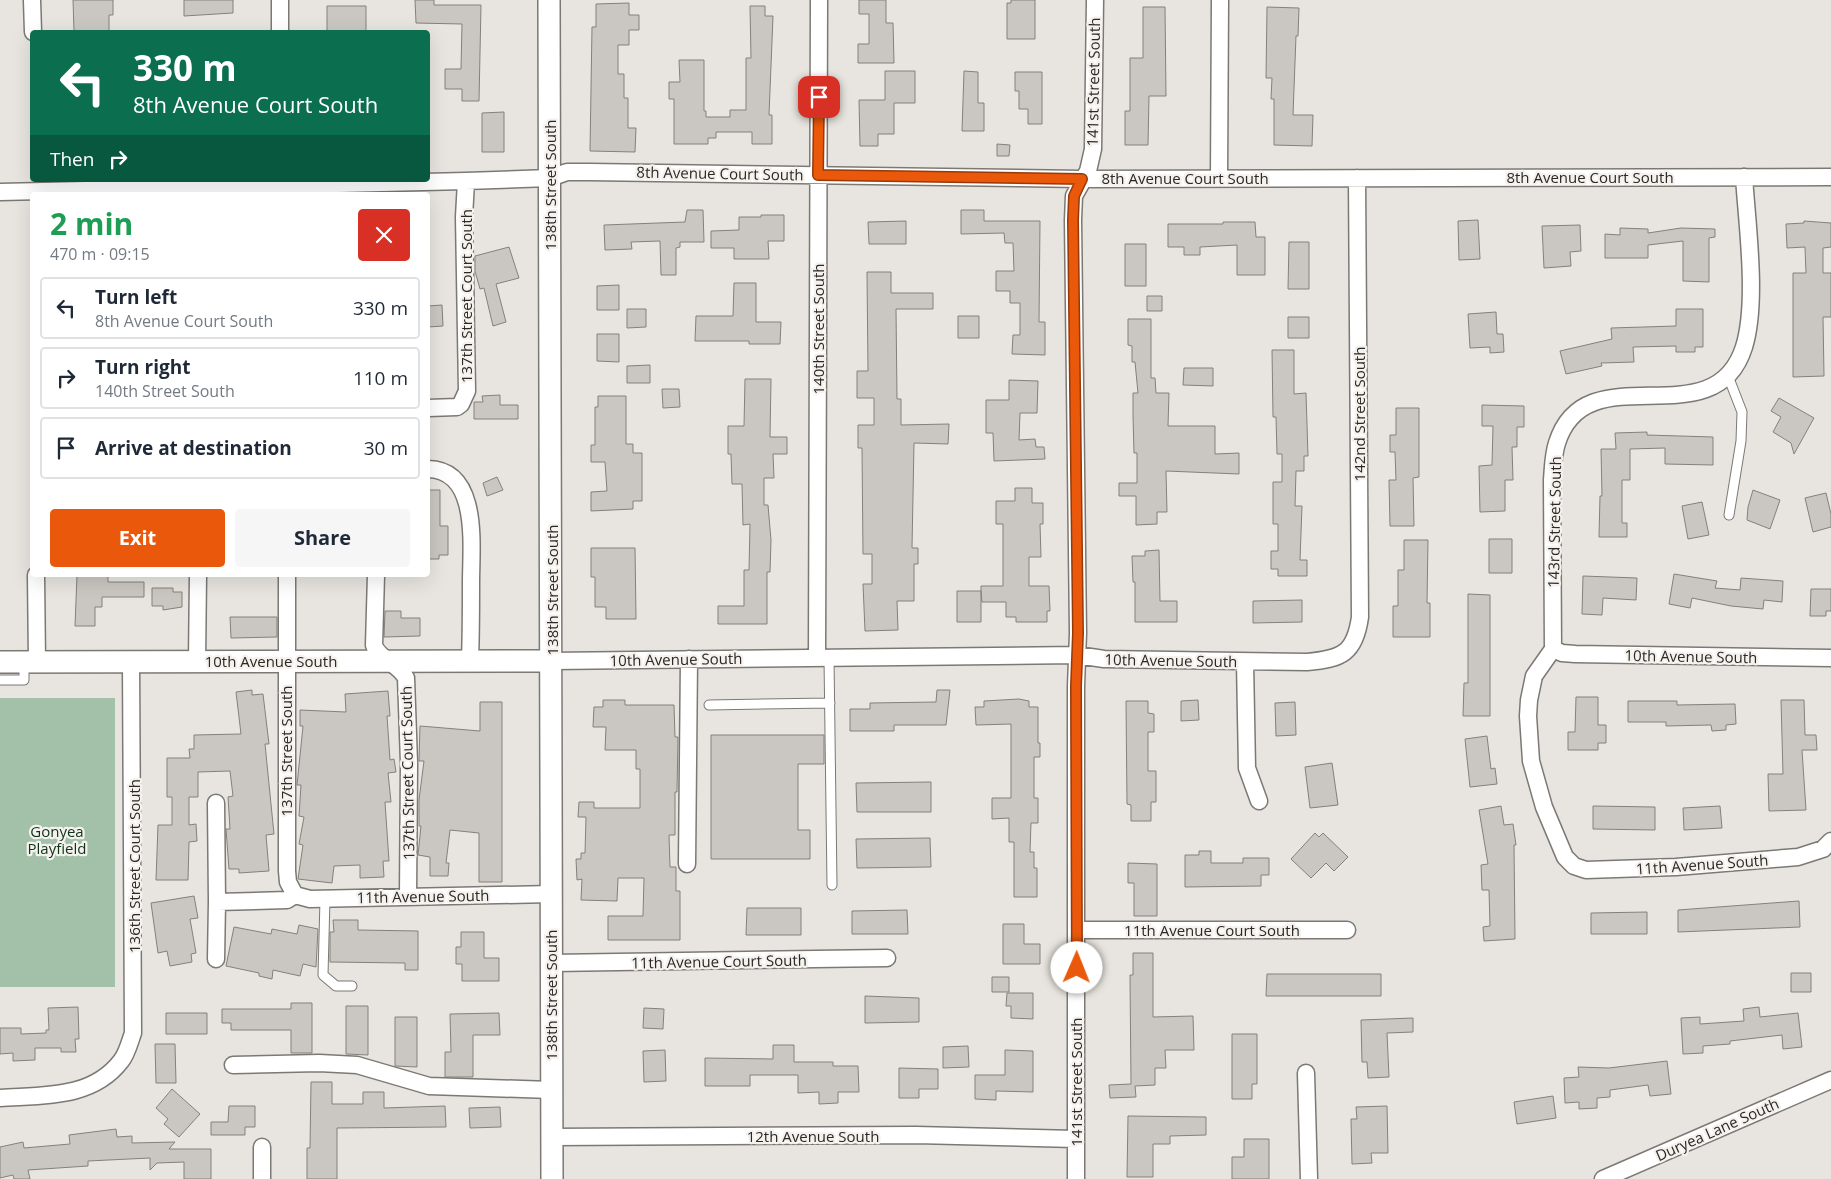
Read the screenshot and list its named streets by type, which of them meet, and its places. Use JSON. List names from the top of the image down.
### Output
{
  "streets": {
    "street": [
      "141st Street South",
      "8th Avenue Court South",
      "138th Street South",
      "137th Street Court South",
      "140th Street South",
      "142nd Street South",
      "143rd Street South",
      "10th Avenue South",
      "137th Street South",
      "11th Avenue South",
      "136th Street Court South",
      "11th Avenue Court South",
      "Duryea Lane South",
      "12th Avenue South"
    ]
  },
  "crossings": [
    ["141st Street South", "8th Avenue Court South"],
    ["141st Street South", "10th Avenue South"],
    ["141st Street South", "11th Avenue Court South"],
    ["141st Street South", "12th Avenue South"],
    ["8th Avenue Court South", "138th Street South"],
    ["8th Avenue Court South", "137th Street Court South"],
    ["8th Avenue Court South", "140th Street South"],
    ["8th Avenue Court South", "142nd Street South"],
    ["8th Avenue Court South", "143rd Street South"],
    ["138th Street South", "10th Avenue South"],
    ["138th Street South", "11th Avenue South"],
    ["138th Street South", "11th Avenue Court South"],
    ["138th Street South", "12th Avenue South"],
    ["137th Street Court South", "10th Avenue South"],
    ["137th Street Court South", "11th Avenue South"],
    ["140th Street South", "10th Avenue South"],
    ["142nd Street South", "10th Avenue South"],
    ["143rd Street South", "10th Avenue South"],
    ["143rd Street South", "11th Avenue South"],
    ["10th Avenue South", "137th Street South"],
    ["10th Avenue South", "11th Avenue South"],
    ["10th Avenue South", "136th Street Court South"],
    ["137th Street South", "11th Avenue South"]
  ],
  "parks": ["Gonyea Playfield"],
  "page": {
    "turn": ["330 m", "8th Avenue Court South"],
    "then": "Then",
    "heading": ["2 min", "470 m · 09:15"],
    "list": [
      {
        "name": "Turn left",
        "note": "8th Avenue Court South",
        "value": "330 m"
      },
      {
        "name": "Turn right",
        "note": "140th Street South",
        "value": "110 m"
      },
      {
        "name": "Arrive at destination",
        "value": "30 m"
      }
    ],
    "buttons": ["Exit", "Share"]
  }
}
